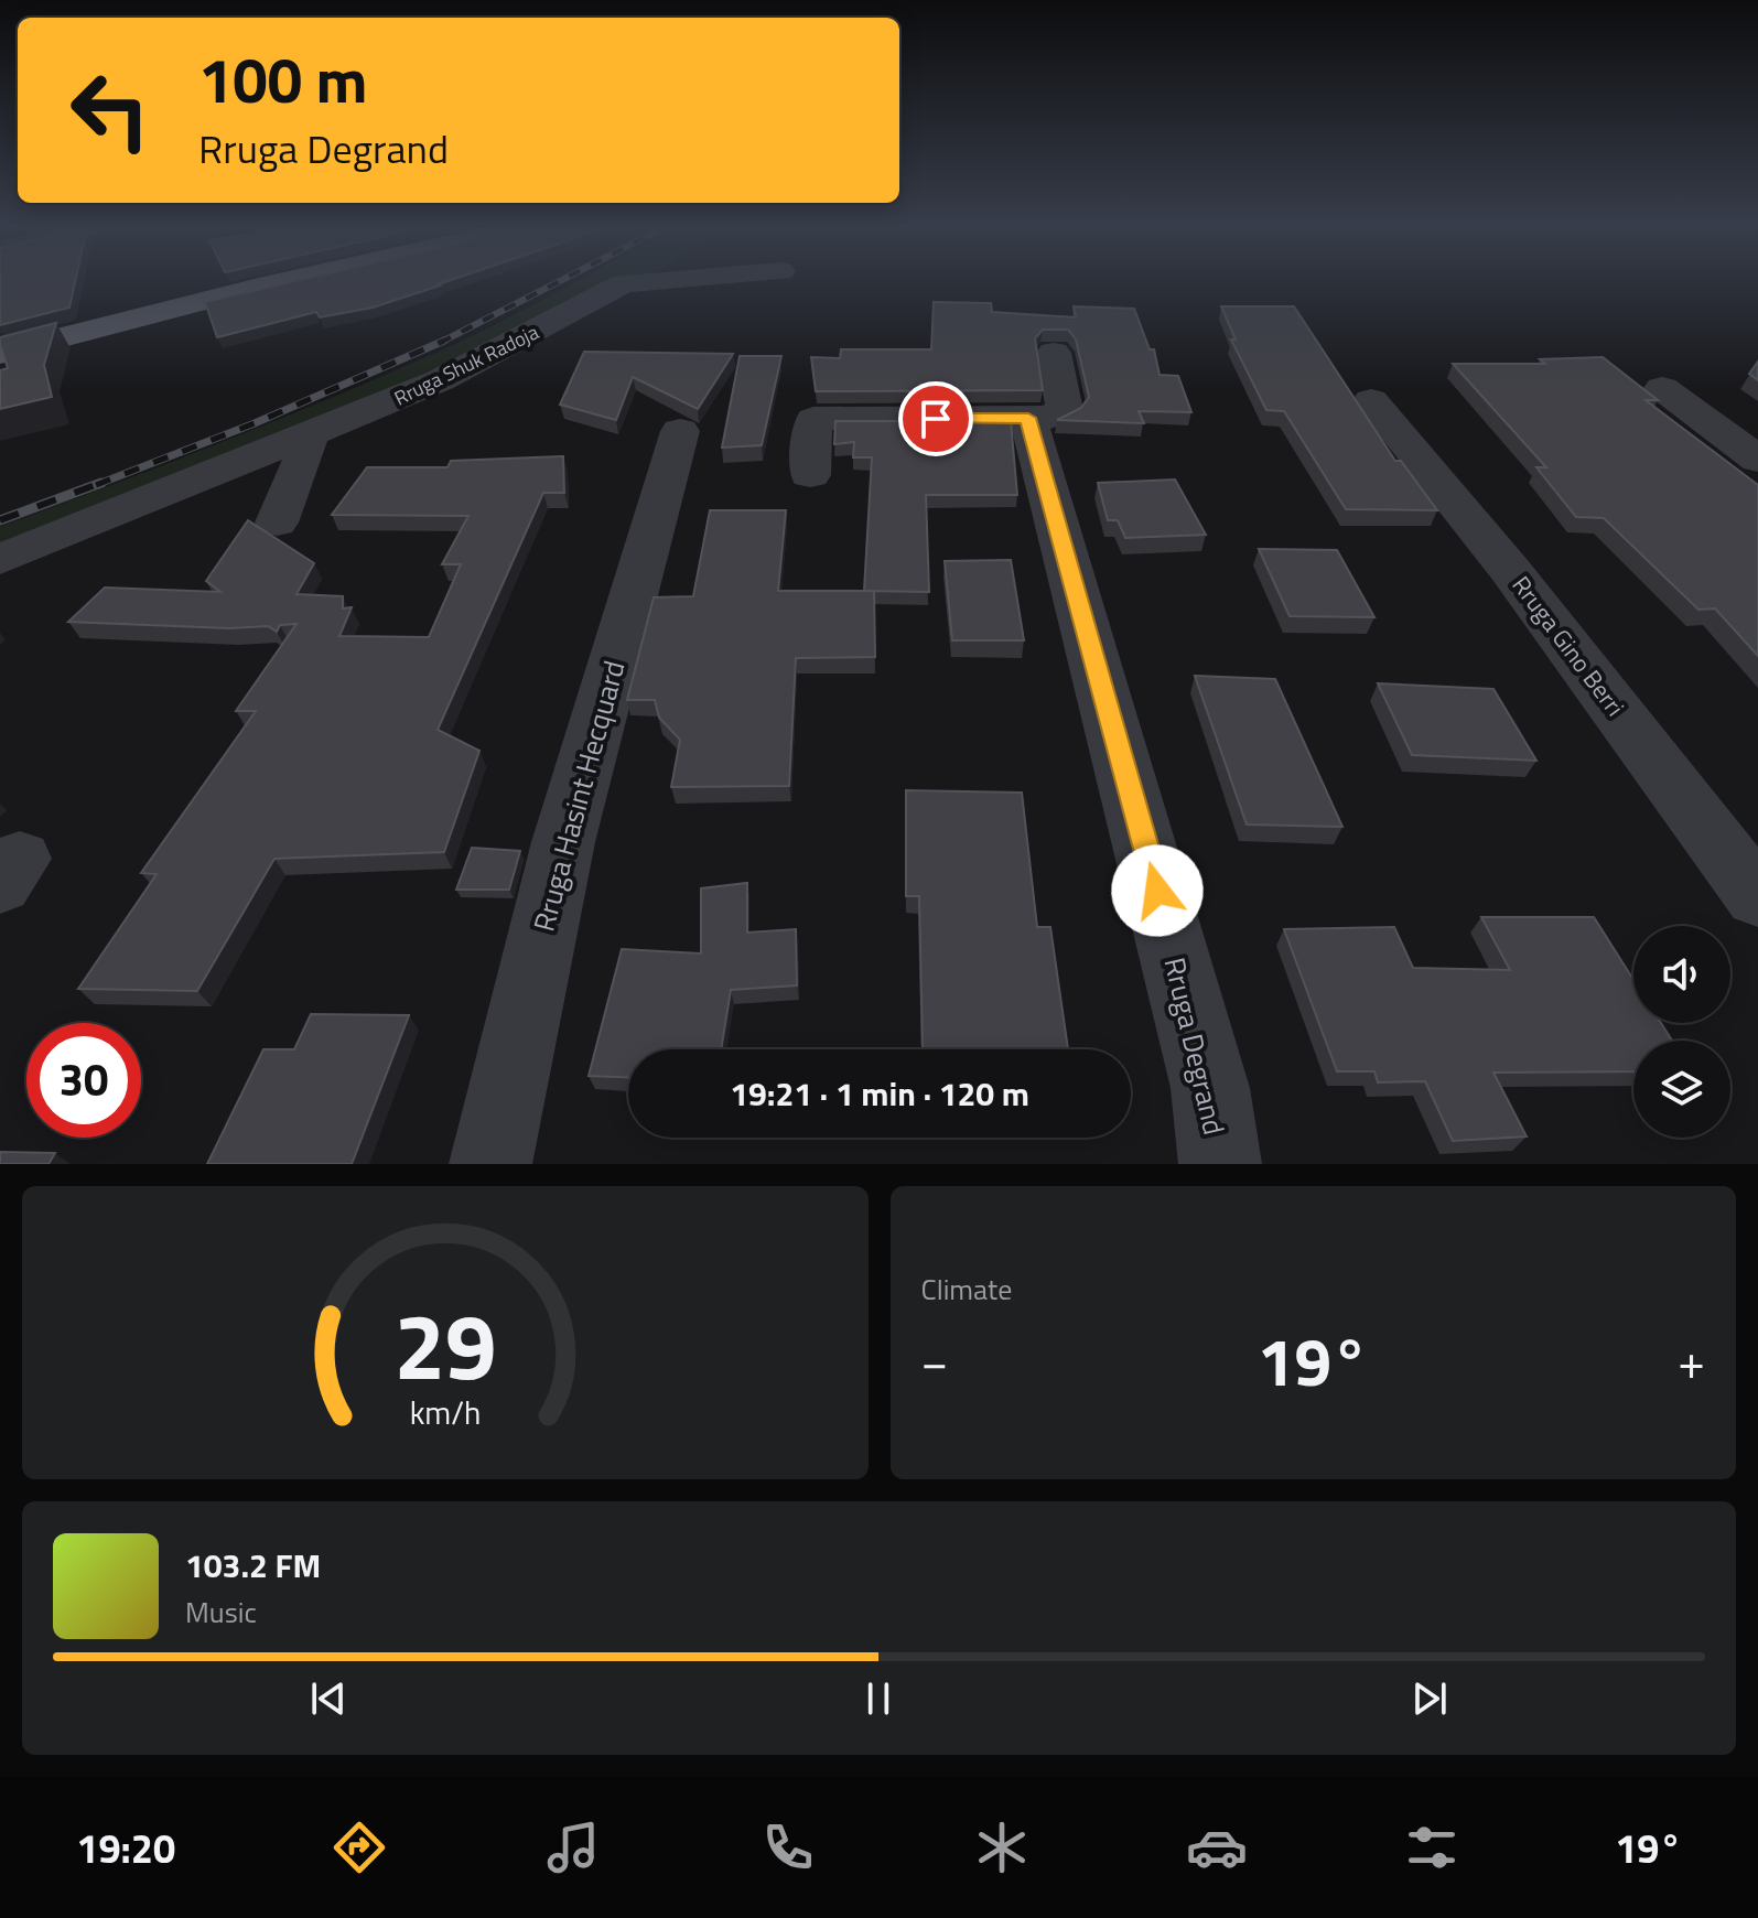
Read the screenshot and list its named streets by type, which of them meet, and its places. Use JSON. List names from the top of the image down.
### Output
{
  "streets": {
    "street": [
      "Rruga Shuk Radoja",
      "Rruga Gino Berri",
      "Rruga Hasint Hecquard",
      "Rruga Degrand"
    ]
  },
  "page": {
    "turn": ["100 m", "Rruga Degrand"],
    "limit": "30",
    "trip": "19:21 · 1 min · 120 m",
    "tile": "Climate",
    "heat": ["−", "19°", "+"],
    "song": ["103.2 FM", "Music"],
    "tabs": ["19:20", "19°"],
    "gauge": ["29", "km/h"]
  }
}
